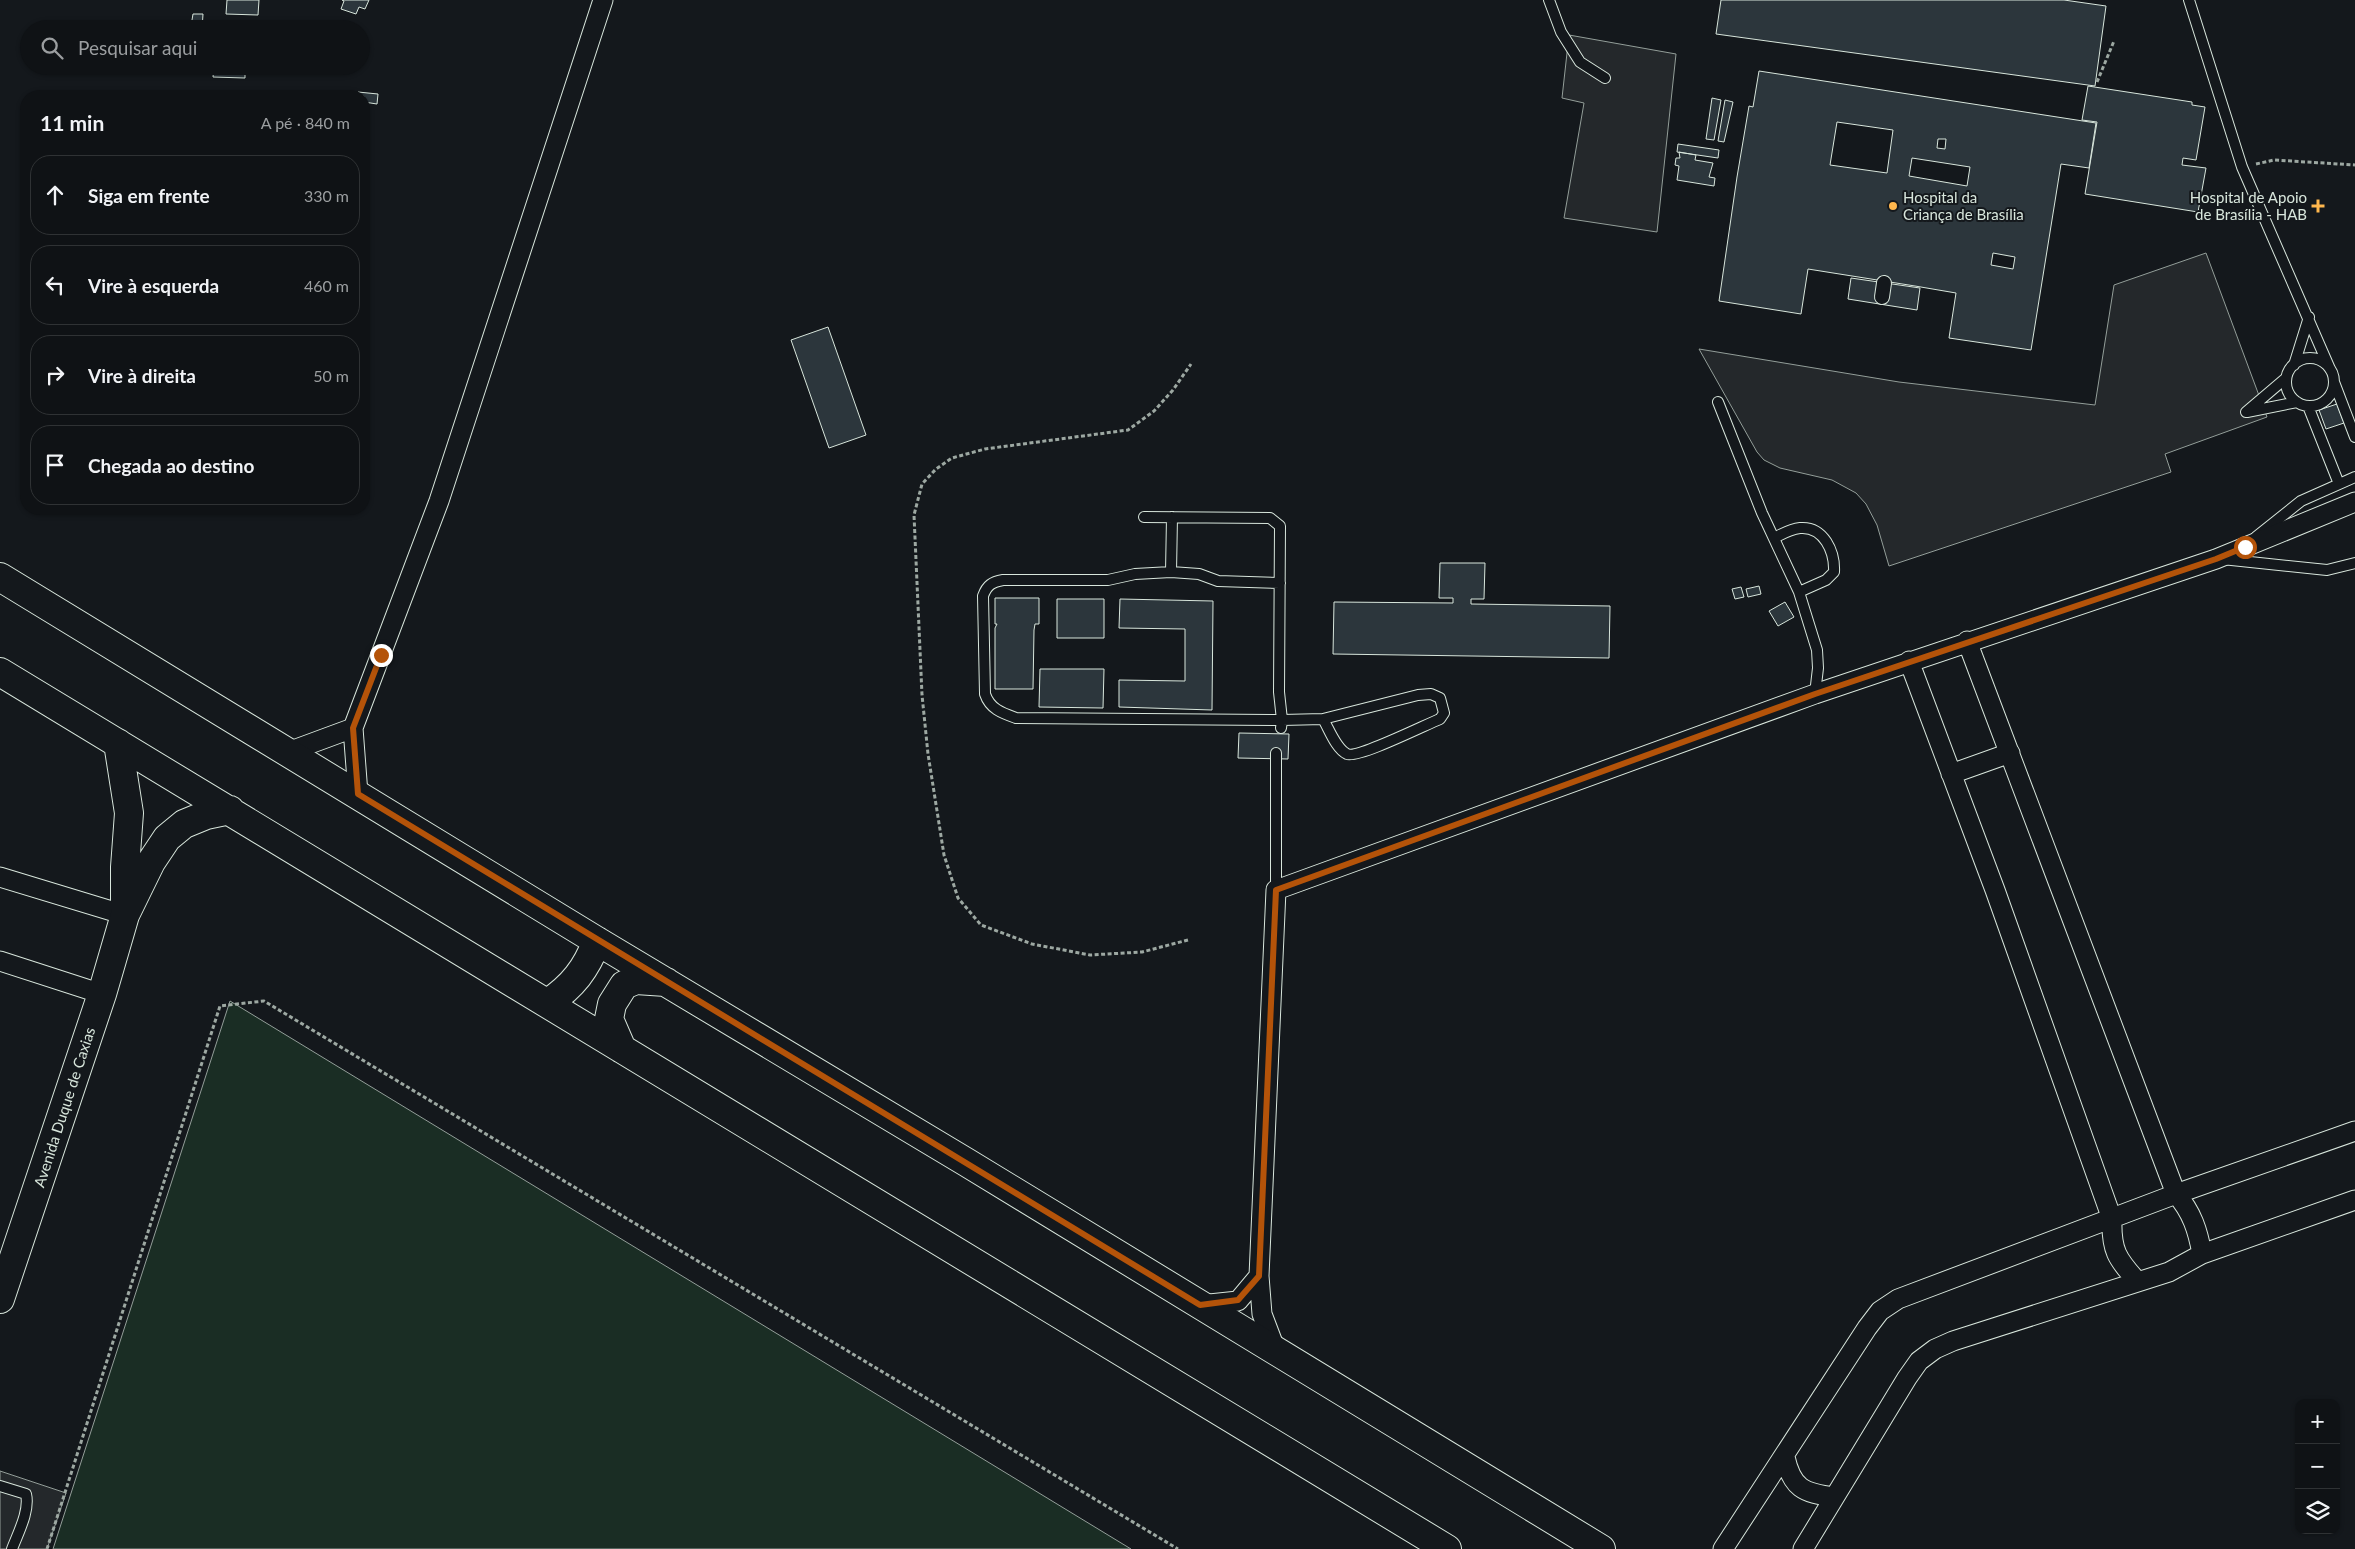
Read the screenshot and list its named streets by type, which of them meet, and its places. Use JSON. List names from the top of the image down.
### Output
{
  "streets": {
    "main road": ["Avenida Duque de Caxias"]
  },
  "places": {
    "other": ["Hospital da Criança de Brasília"],
    "health": ["Hospital de Apoio de Brasília - HAB"]
  },
  "page": {
    "search": "Pesquisar aqui",
    "heading": ["11 min", "A pé · 840 m"],
    "list": [
      ["Siga em frente", "330 m"],
      ["Vire à esquerda", "460 m"],
      ["Vire à direita", "50 m"],
      "Chegada ao destino"
    ],
    "map_buttons": ["+", "−"]
  }
}
